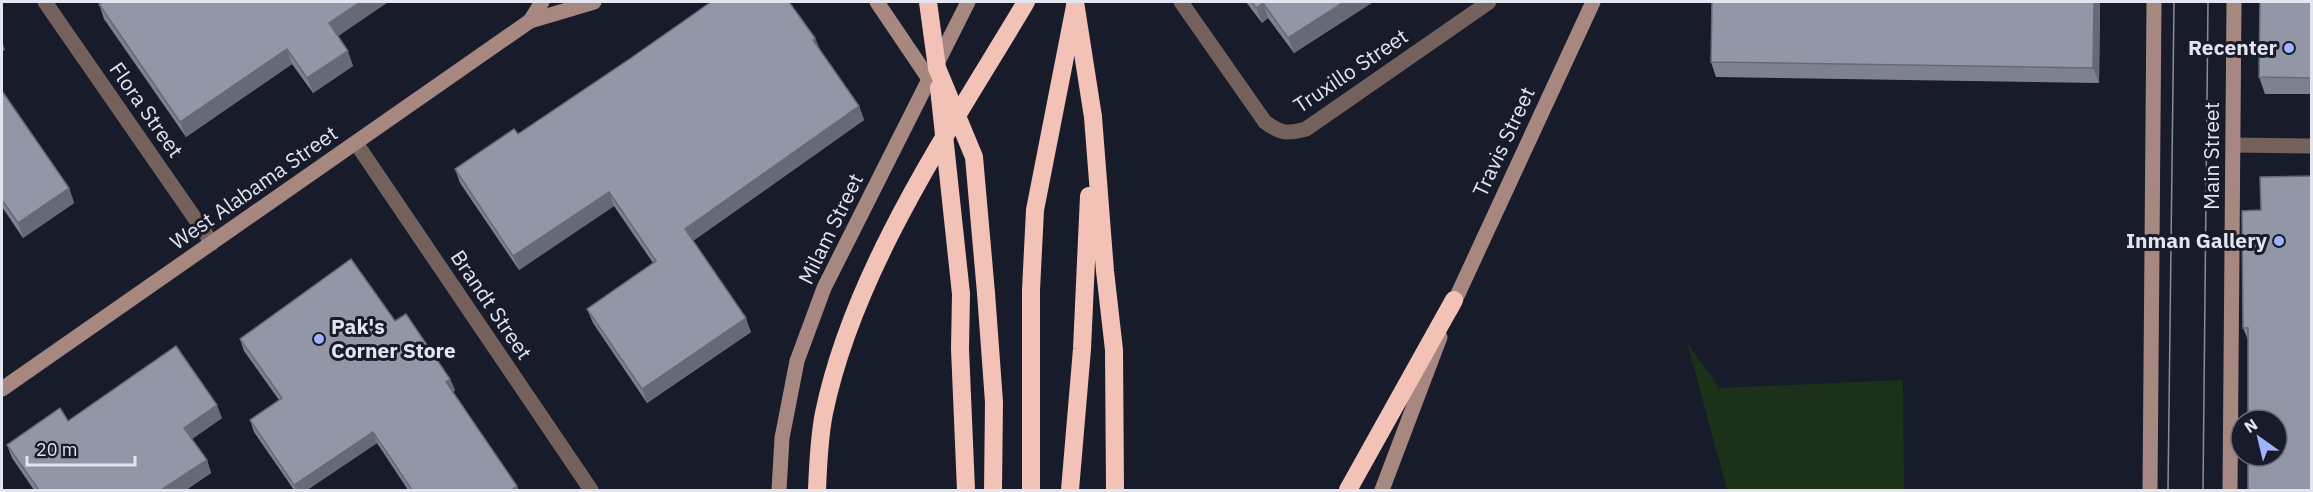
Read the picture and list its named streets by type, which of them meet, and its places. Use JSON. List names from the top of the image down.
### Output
{
  "streets": {
    "main road": [
      "Travis Street",
      "Main Street",
      "West Alabama Street",
      "Milam Street"
    ],
    "street": ["Truxillo Street", "Flora Street", "Brandt Street"]
  },
  "crossings": [
    ["Flora Street", "West Alabama Street"],
    ["West Alabama Street", "Brandt Street"]
  ],
  "places": ["Recenter", "Inman Gallery", "Pak's Corner Store"],
  "scale_bar": "20 m",
  "north": "top left"
}
